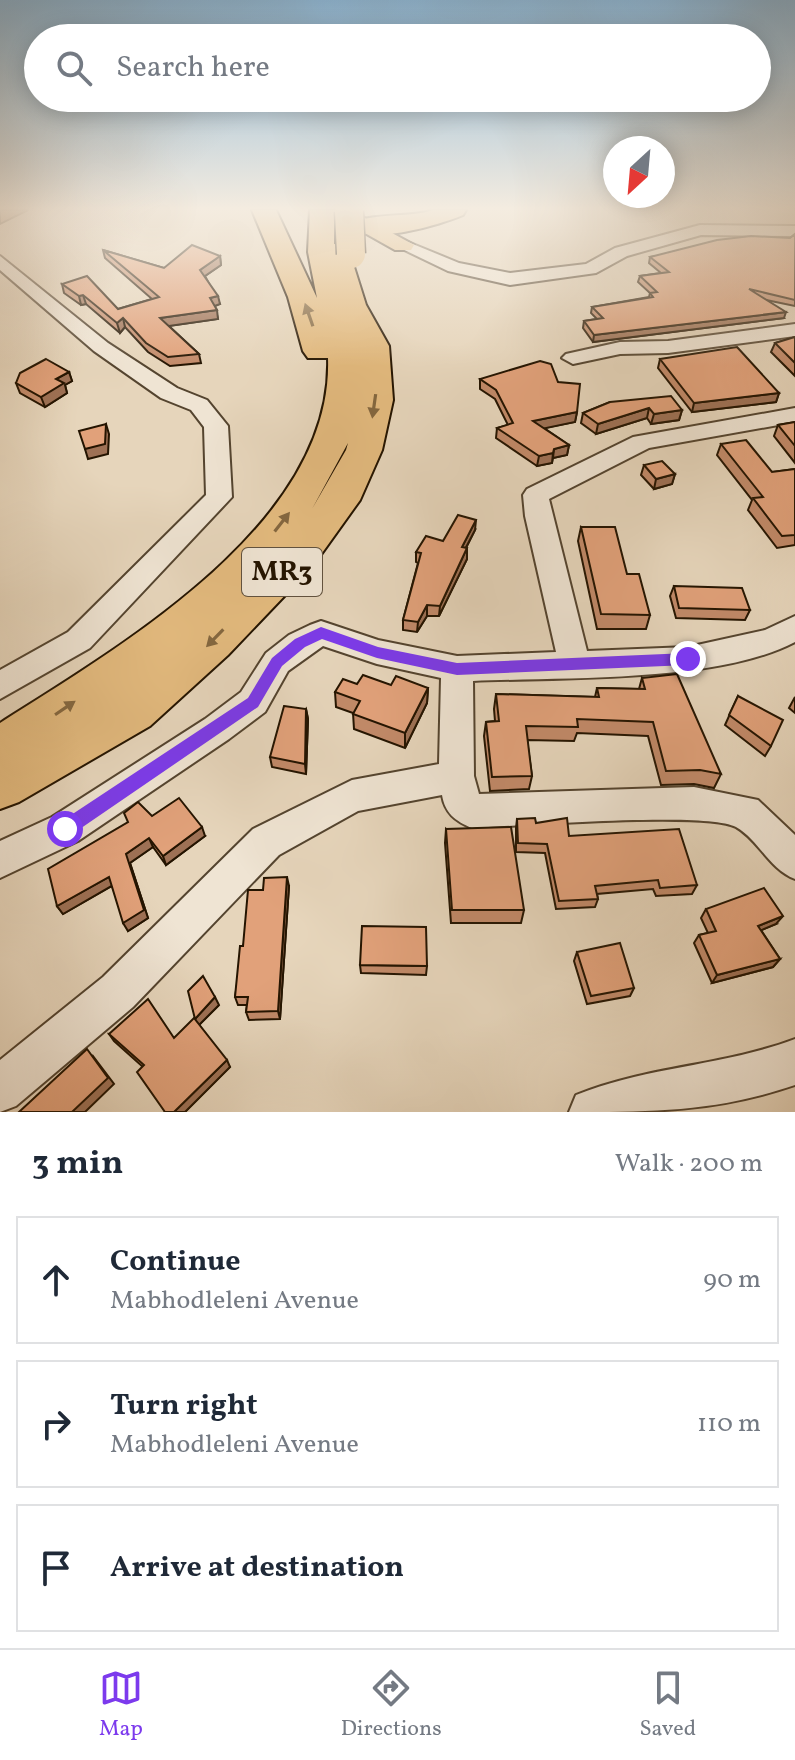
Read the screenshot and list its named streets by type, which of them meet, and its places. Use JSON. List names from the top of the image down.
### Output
{
  "streets": {
    "highway": ["MR3"]
  },
  "north": "bottom left",
  "page": {
    "search": "Search here",
    "heading": ["3 min", "Walk · 200 m"],
    "list": [
      ["Continue", "Mabhodleleni Avenue", "90 m"],
      ["Turn right", "Mabhodleleni Avenue", "110 m"],
      "Arrive at destination"
    ],
    "nav": ["Map", "Directions", "Saved"]
  }
}
